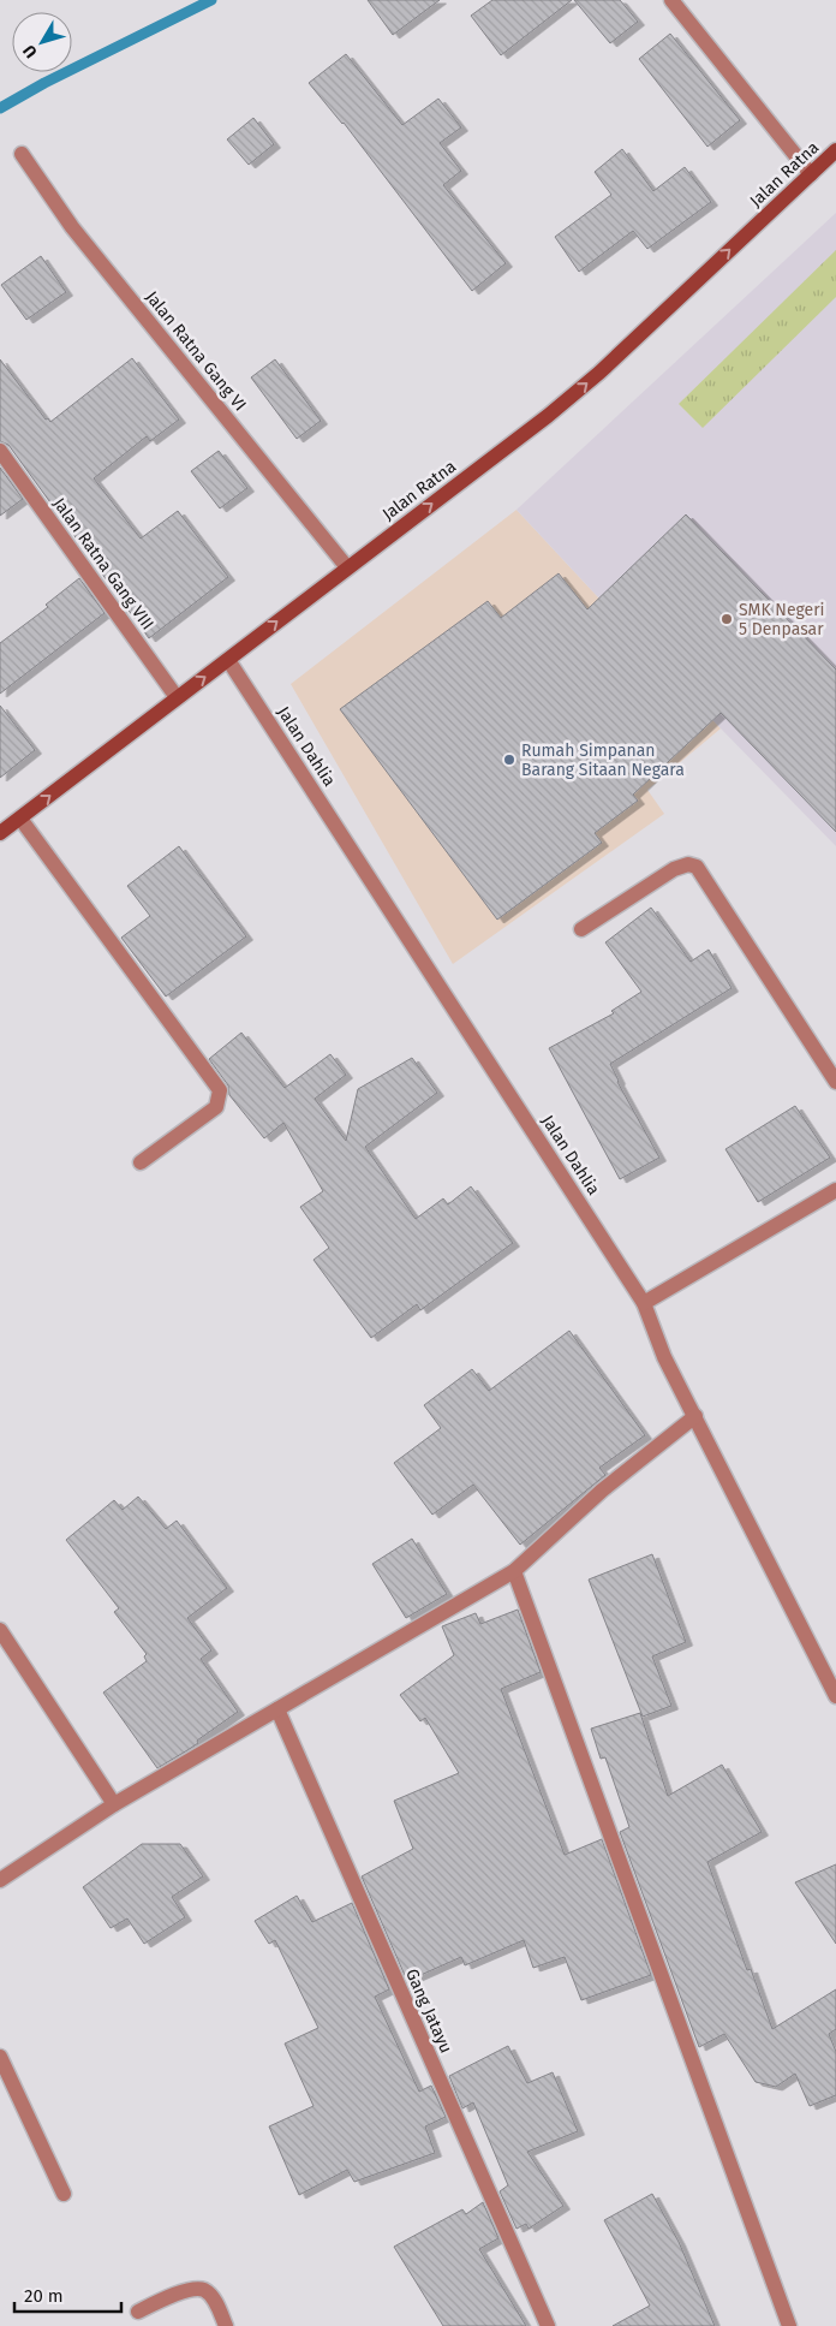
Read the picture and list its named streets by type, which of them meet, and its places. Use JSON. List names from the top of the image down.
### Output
{
  "streets": {
    "street": [
      "Jalan Ratna",
      "Jalan Ratna Gang VI",
      "Jalan Ratna Gang VIII",
      "Jalan Dahlia",
      "Gang Jatayu"
    ]
  },
  "crossings": [
    ["Jalan Ratna", "Jalan Ratna Gang VI"],
    ["Jalan Ratna", "Jalan Ratna Gang VIII"],
    ["Jalan Ratna", "Jalan Dahlia"]
  ],
  "one_way": ["Jalan Ratna"],
  "places": ["SMK Negeri 5 Denpasar", "Rumah Simpanan Barang Sitaan Negara"],
  "scale_bar": "20 m",
  "north": "bottom left"
}
